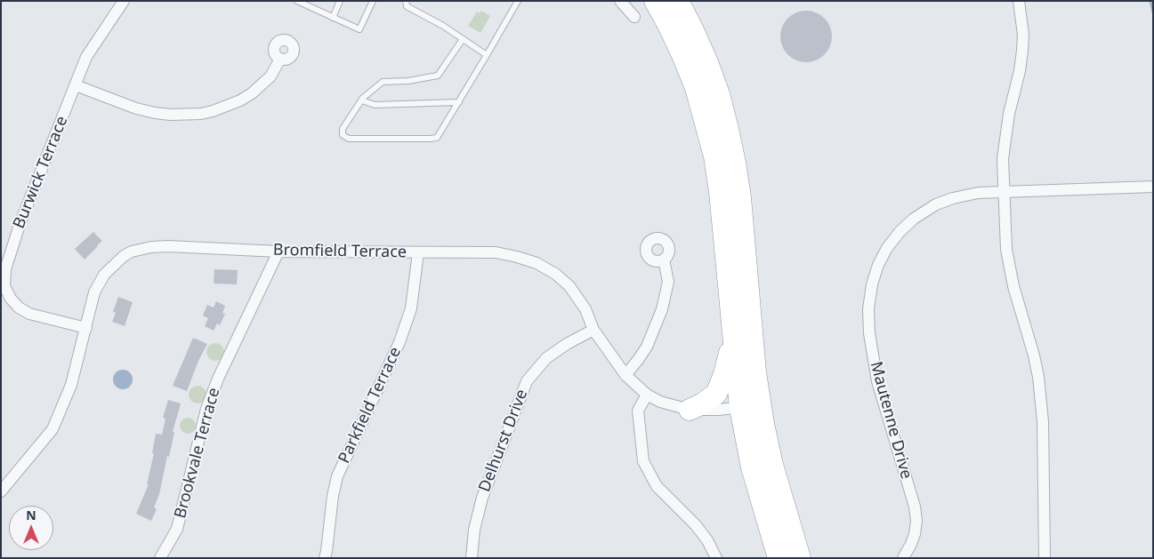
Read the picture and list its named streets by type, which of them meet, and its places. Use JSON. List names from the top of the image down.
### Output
{
  "streets": {
    "street": [
      "Burwick Terrace",
      "Bromfield Terrace",
      "Parkfield Terrace",
      "Mautenne Drive",
      "Delhurst Drive",
      "Brookvale Terrace"
    ]
  },
  "crossings": [
    ["Burwick Terrace", "Bromfield Terrace"],
    ["Bromfield Terrace", "Parkfield Terrace"],
    ["Bromfield Terrace", "Delhurst Drive"],
    ["Bromfield Terrace", "Brookvale Terrace"]
  ],
  "north": "top"
}
